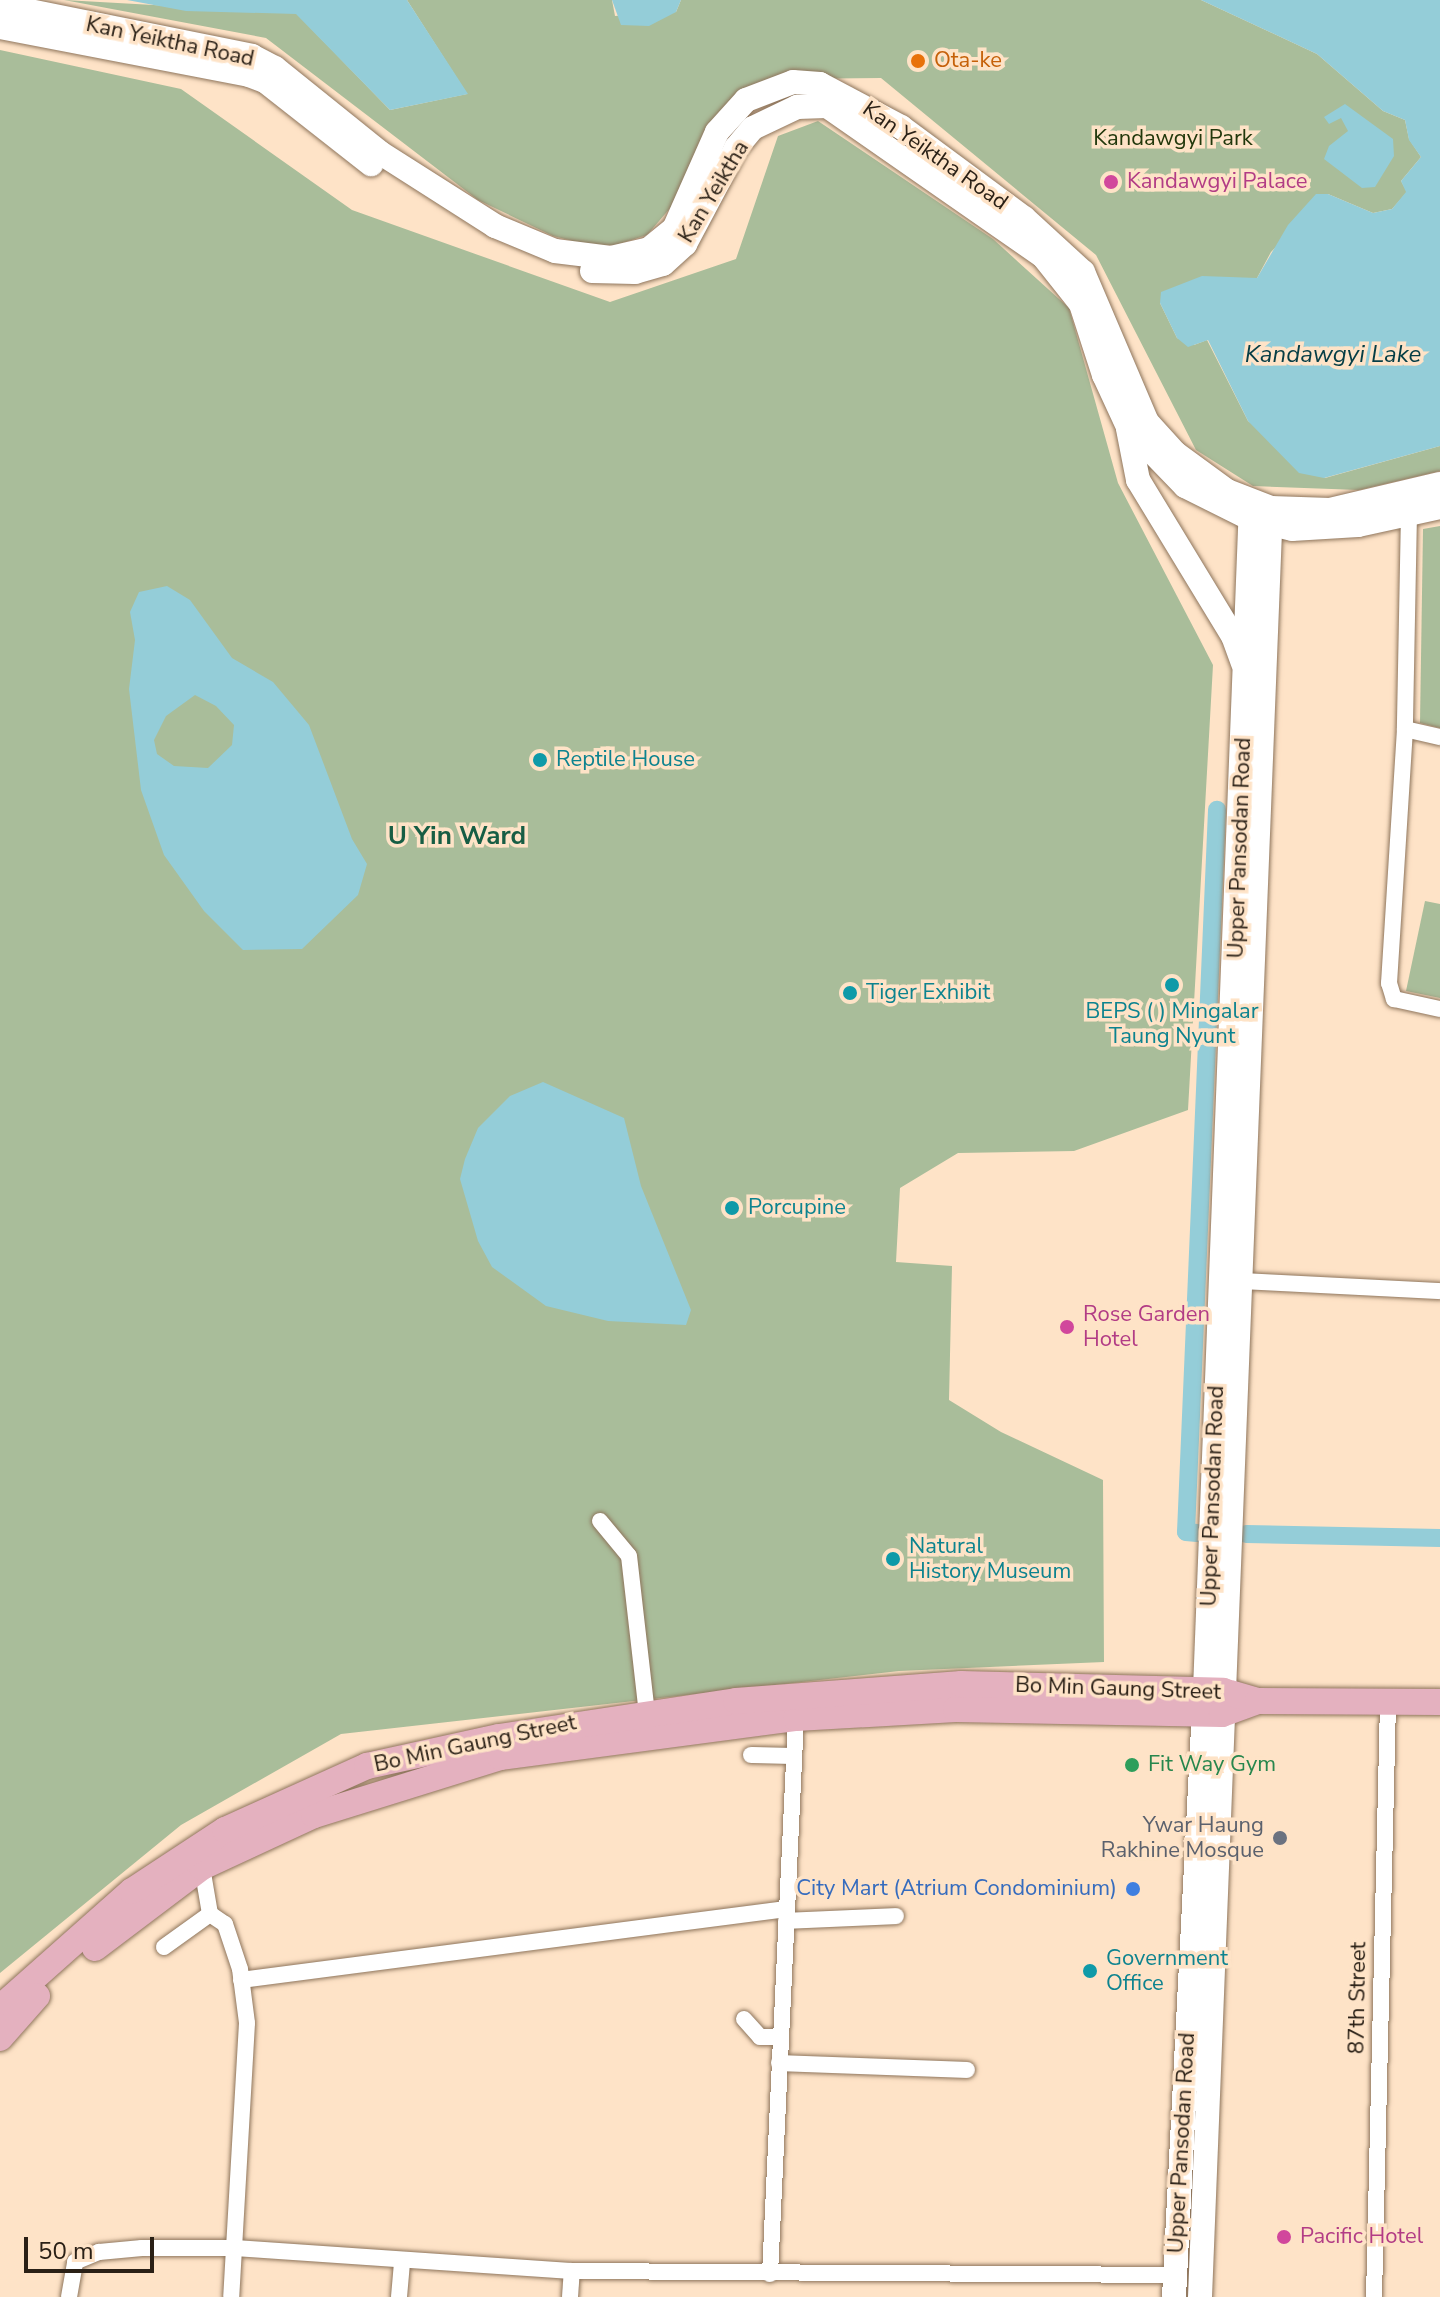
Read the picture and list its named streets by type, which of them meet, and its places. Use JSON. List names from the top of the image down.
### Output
{
  "streets": {
    "main road": [
      "Kan Yeiktha Road",
      "Kan Yeiktha",
      "Upper Pansodan Road",
      "Bo Min Gaung Street"
    ],
    "street": ["87th Street"]
  },
  "crossings": [
    ["Kan Yeiktha Road", "Kan Yeiktha"],
    ["Kan Yeiktha Road", "Upper Pansodan Road"],
    ["Kan Yeiktha", "Upper Pansodan Road"],
    ["Upper Pansodan Road", "Bo Min Gaung Street"],
    ["Bo Min Gaung Street", "87th Street"]
  ],
  "districts": ["U Yin Ward"],
  "water": ["Kandawgyi Lake"],
  "parks": ["Kandawgyi Park"],
  "places": [
    "Ota-ke",
    "Kandawgyi Palace",
    "Reptile House",
    "BEPS ( ) Mingalar Taung Nyunt",
    "Tiger Exhibit",
    "Porcupine",
    "Rose Garden Hotel",
    "Natural History Museum",
    "Fit Way Gym",
    "Ywar Haung Rakhine Mosque",
    "City Mart (Atrium Condominium)",
    "Government Office",
    "Pacific Hotel"
  ],
  "scale_bar": "50 m"
}
